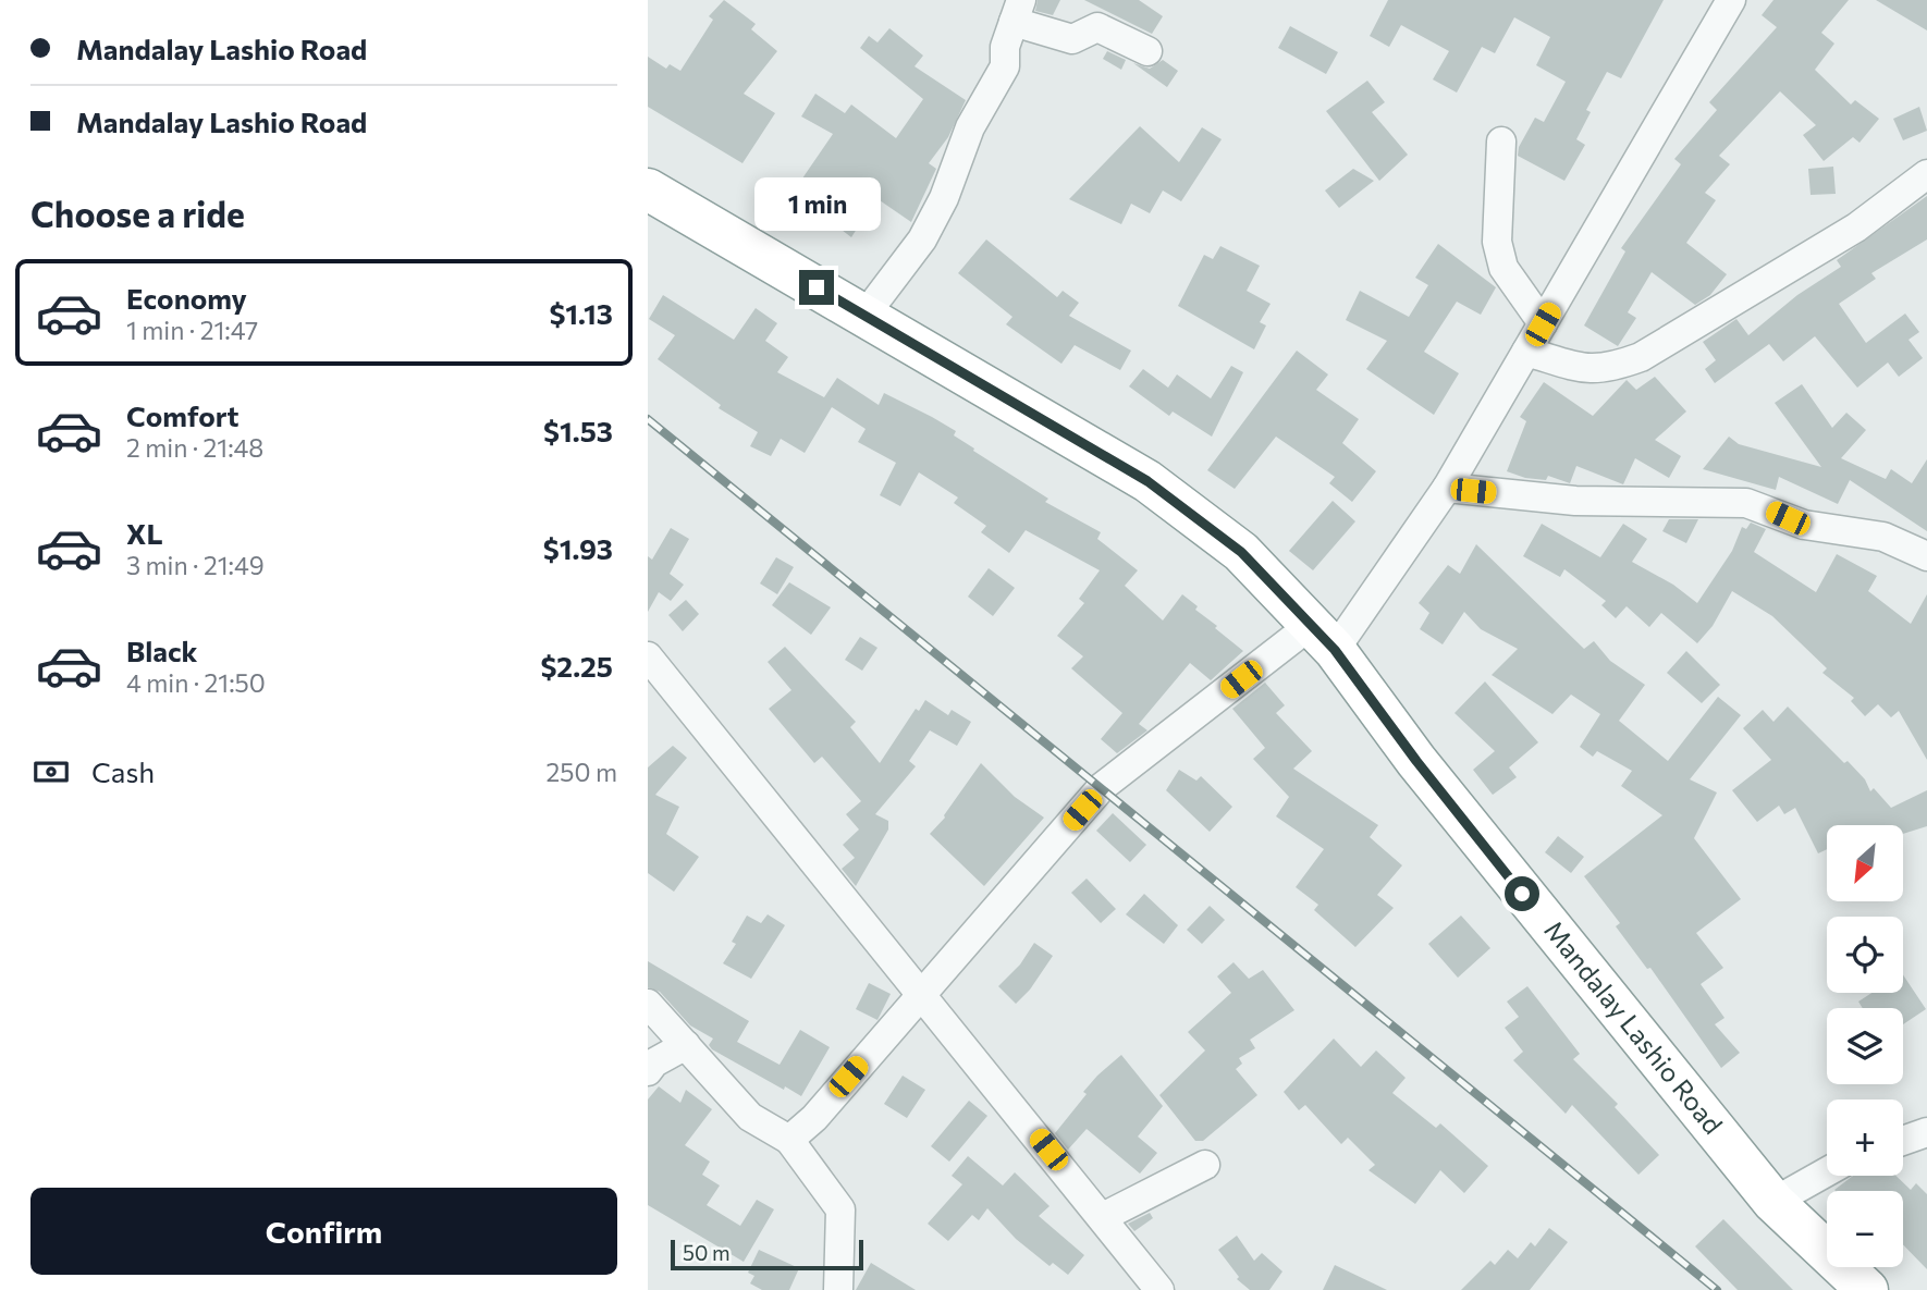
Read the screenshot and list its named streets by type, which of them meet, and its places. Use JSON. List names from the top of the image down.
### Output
{
  "streets": {
    "highway": ["Mandalay Lashio Road"]
  },
  "scale_bar": "50 m",
  "north": "bottom left",
  "page": {
    "banner": ["Mandalay Lashio Road", "Mandalay Lashio Road"],
    "heading": "Choose a ride",
    "bubble": "1 min",
    "list": [
      {
        "name": "Economy",
        "note": "1 min · 21:47",
        "value": "$1.13"
      },
      {
        "name": "Comfort",
        "note": "2 min · 21:48",
        "value": "$1.53"
      },
      {
        "name": "XL",
        "note": "3 min · 21:49",
        "value": "$1.93"
      },
      {
        "name": "Black",
        "note": "4 min · 21:50",
        "value": "$2.25"
      }
    ],
    "pay": ["Cash", "250 m"],
    "map_buttons": ["+", "−"],
    "buttons": "Confirm",
    "scale": "50 m"
  }
}
